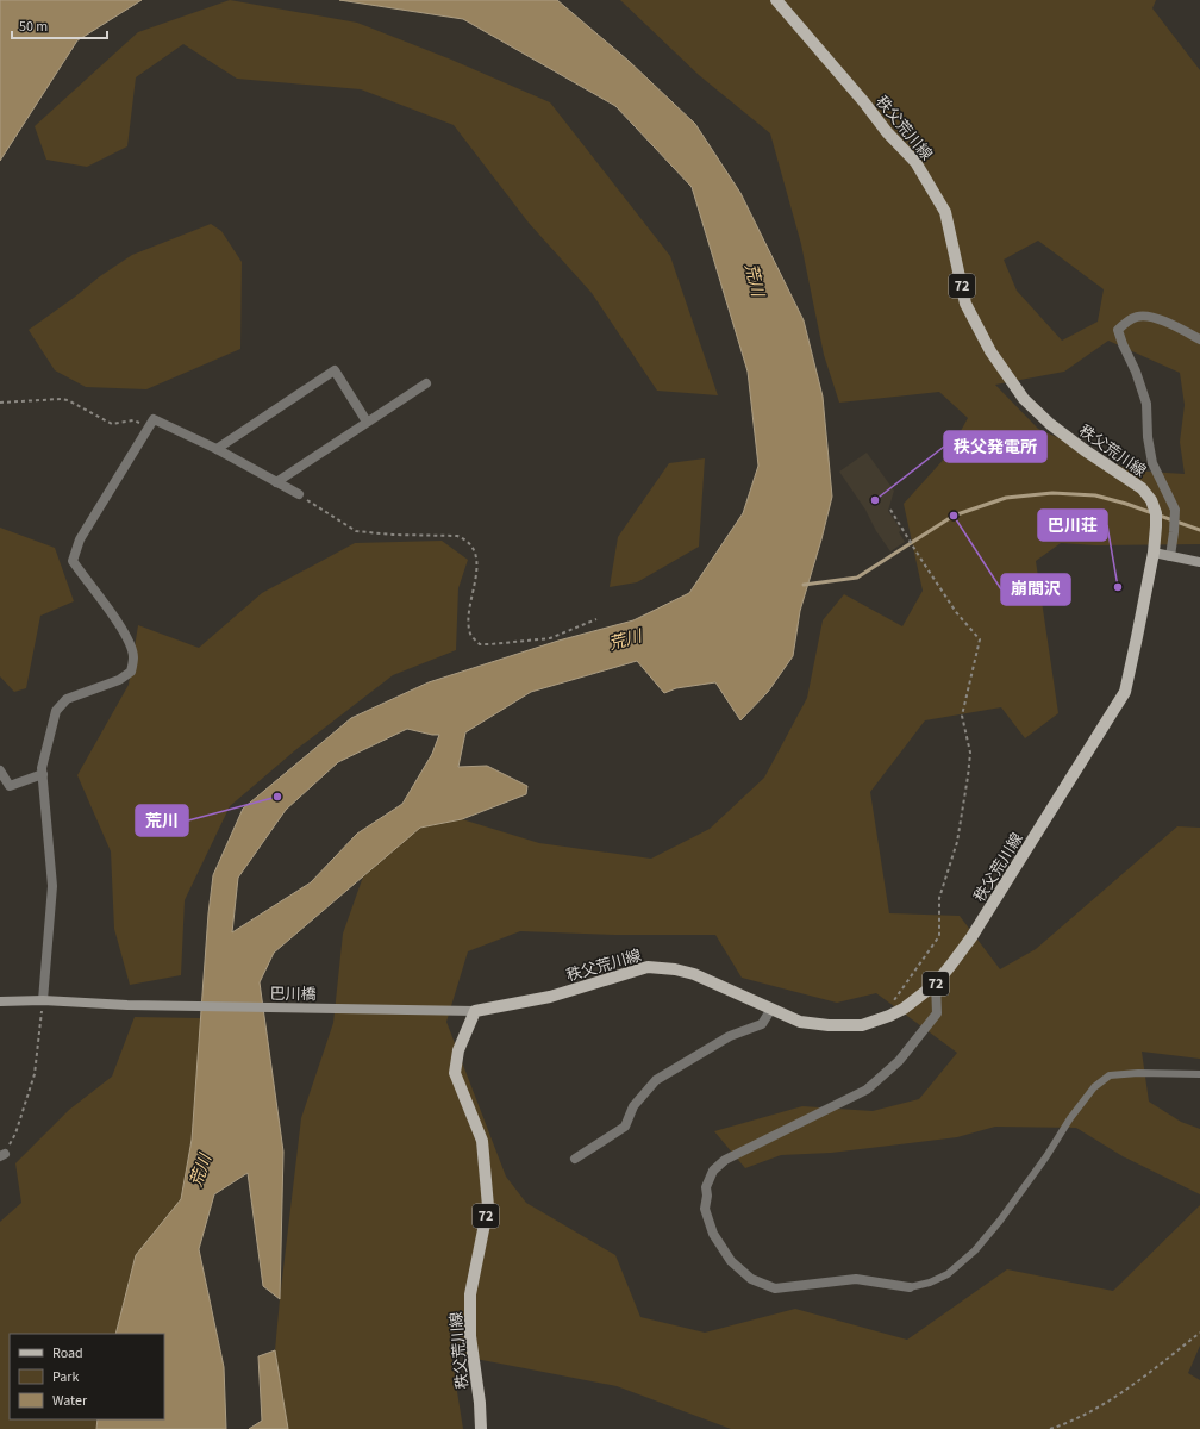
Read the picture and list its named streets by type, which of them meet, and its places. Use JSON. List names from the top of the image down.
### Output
{
  "streets": {
    "main road": ["秩父荒川線", "72", "巴川橋"]
  },
  "crossings": [
    ["秩父荒川線", "巴川橋"]
  ],
  "water": ["荒川"],
  "places": [
    "秩父発電所",
    "崩間沢",
    "巴川荘",
    "荒川"
  ],
  "legend": ["Road", "Park", "Water"],
  "scale_bar": "50 m"
}
